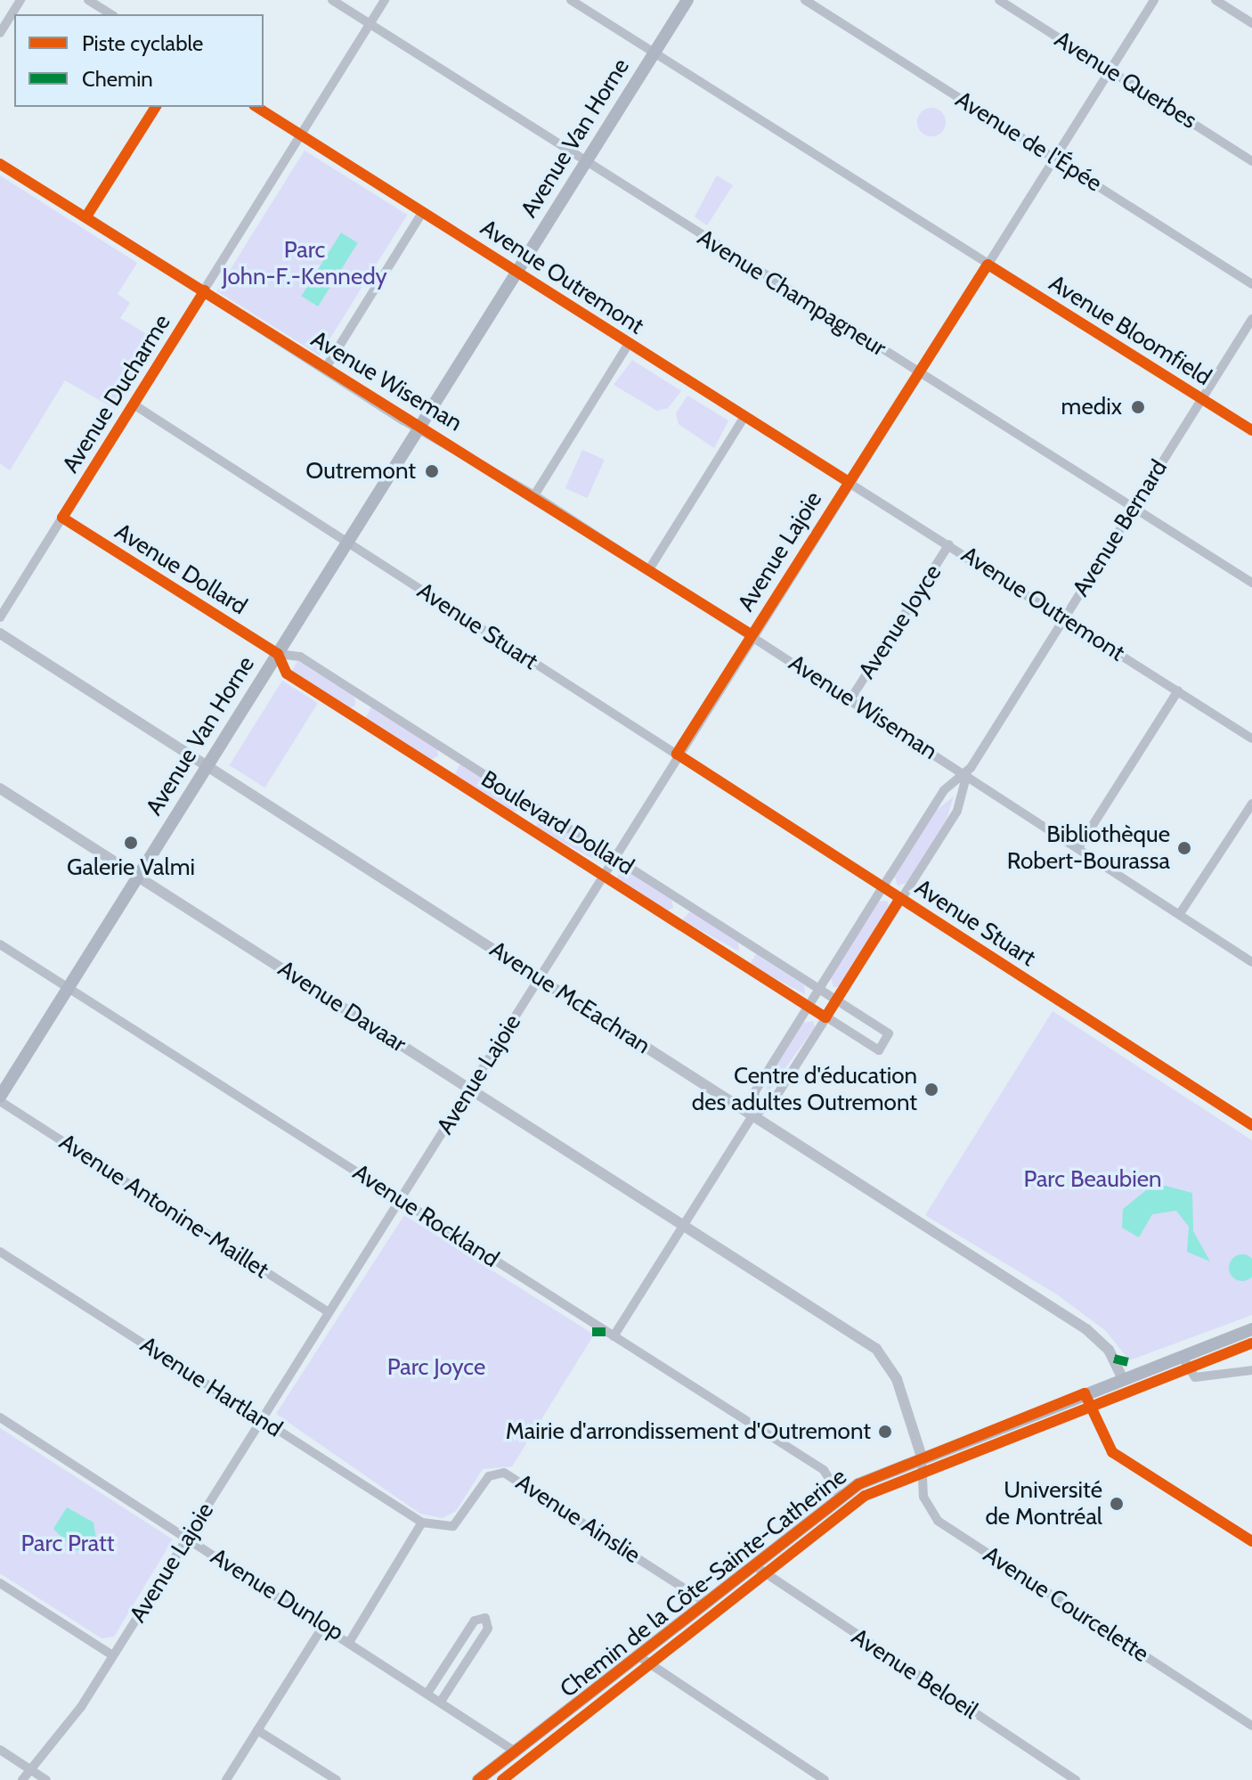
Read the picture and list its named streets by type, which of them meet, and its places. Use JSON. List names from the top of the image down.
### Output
{
  "streets": {
    "main road": ["Avenue Van Horne", "Chemin de la Côte-Sainte-Catherine"],
    "street": [
      "Avenue Querbes",
      "Avenue de l'Épée",
      "Avenue Outremont",
      "Avenue Champagneur",
      "Avenue Bloomfield",
      "Avenue Wiseman",
      "Avenue Ducharme",
      "Avenue Bernard",
      "Avenue Lajoie",
      "Avenue Dollard",
      "Avenue Joyce",
      "Avenue Stuart",
      "Boulevard Dollard",
      "Avenue McEachran",
      "Avenue Davaar",
      "Avenue Antonine-Maillet",
      "Avenue Rockland",
      "Avenue Hartland",
      "Avenue Ainslie",
      "Avenue Dunlop",
      "Avenue Courcelette",
      "Avenue Beloeil"
    ]
  },
  "crossings": [
    ["Avenue Querbes", "Avenue Lajoie"],
    ["Avenue Van Horne", "Avenue Outremont"],
    ["Avenue Van Horne", "Avenue Champagneur"],
    ["Avenue Van Horne", "Avenue Bloomfield"],
    ["Avenue Van Horne", "Avenue Wiseman"],
    ["Avenue Van Horne", "Avenue Dollard"],
    ["Avenue Van Horne", "Avenue Stuart"],
    ["Avenue Van Horne", "Boulevard Dollard"],
    ["Avenue Van Horne", "Avenue McEachran"],
    ["Avenue Van Horne", "Avenue Davaar"],
    ["Avenue Van Horne", "Avenue Antonine-Maillet"],
    ["Avenue Van Horne", "Avenue Rockland"],
    ["Avenue de l'Épée", "Avenue Lajoie"],
    ["Avenue Outremont", "Avenue Ducharme"],
    ["Avenue Outremont", "Avenue Bernard"],
    ["Avenue Outremont", "Avenue Lajoie"],
    ["Avenue Outremont", "Avenue Joyce"],
    ["Avenue Champagneur", "Avenue Ducharme"],
    ["Avenue Champagneur", "Avenue Bernard"],
    ["Avenue Champagneur", "Avenue Lajoie"],
    ["Avenue Bloomfield", "Avenue Bernard"],
    ["Avenue Bloomfield", "Avenue Lajoie"],
    ["Avenue Wiseman", "Avenue Ducharme"],
    ["Avenue Wiseman", "Avenue Bernard"],
    ["Avenue Wiseman", "Avenue Lajoie"],
    ["Avenue Wiseman", "Avenue Joyce"],
    ["Avenue Ducharme", "Avenue Dollard"],
    ["Avenue Ducharme", "Avenue Stuart"],
    ["Avenue Bernard", "Avenue Stuart"],
    ["Avenue Bernard", "Boulevard Dollard"],
    ["Avenue Bernard", "Avenue McEachran"],
    ["Avenue Lajoie", "Avenue Stuart"],
    ["Avenue Lajoie", "Boulevard Dollard"],
    ["Avenue Lajoie", "Avenue McEachran"],
    ["Avenue Lajoie", "Avenue Davaar"],
    ["Avenue Lajoie", "Avenue Antonine-Maillet"],
    ["Avenue Lajoie", "Avenue Rockland"],
    ["Avenue Lajoie", "Avenue Hartland"],
    ["Avenue Lajoie", "Avenue Dunlop"],
    ["Avenue Dollard", "Boulevard Dollard"],
    ["Avenue McEachran", "Chemin de la Côte-Sainte-Catherine"],
    ["Avenue Davaar", "Chemin de la Côte-Sainte-Catherine"],
    ["Avenue Davaar", "Avenue Courcelette"],
    ["Avenue Rockland", "Chemin de la Côte-Sainte-Catherine"],
    ["Avenue Hartland", "Avenue Ainslie"],
    ["Avenue Ainslie", "Chemin de la Côte-Sainte-Catherine"],
    ["Chemin de la Côte-Sainte-Catherine", "Avenue Dunlop"],
    ["Chemin de la Côte-Sainte-Catherine", "Avenue Courcelette"],
    ["Chemin de la Côte-Sainte-Catherine", "Avenue Beloeil"]
  ],
  "parks": [
    "Parc John-F.-Kennedy",
    "Parc Beaubien",
    "Parc Joyce",
    "Parc Pratt"
  ],
  "places": [
    "medix",
    "Outremont",
    "Galerie Valmi",
    "Bibliothèque Robert-Bourassa",
    "Centre d'éducation des adultes Outremont",
    "Mairie d'arrondissement d'Outremont",
    "Université de Montréal"
  ],
  "legend": ["Piste cyclable", "Chemin"]
}
